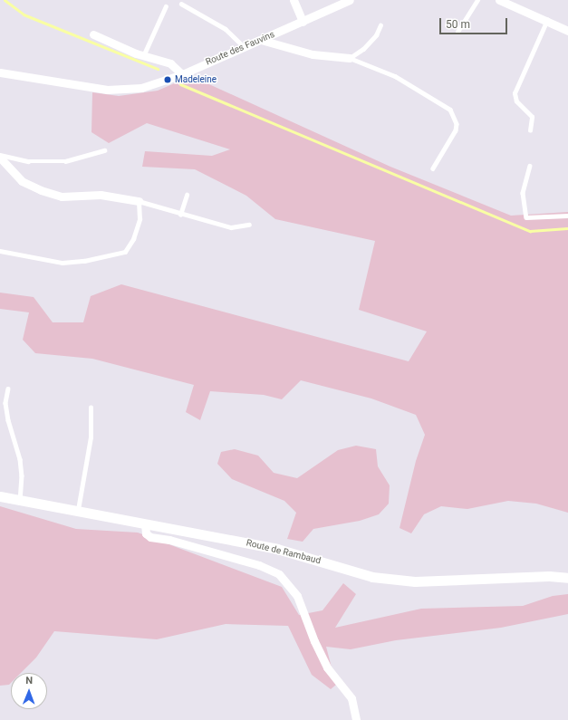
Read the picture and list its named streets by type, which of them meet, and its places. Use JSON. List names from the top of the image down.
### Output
{
  "streets": {
    "street": ["Route des Fauvins", "Route de Rambaud"]
  },
  "places": ["Madeleine"],
  "scale_bar": "50 m",
  "north": "top"
}
